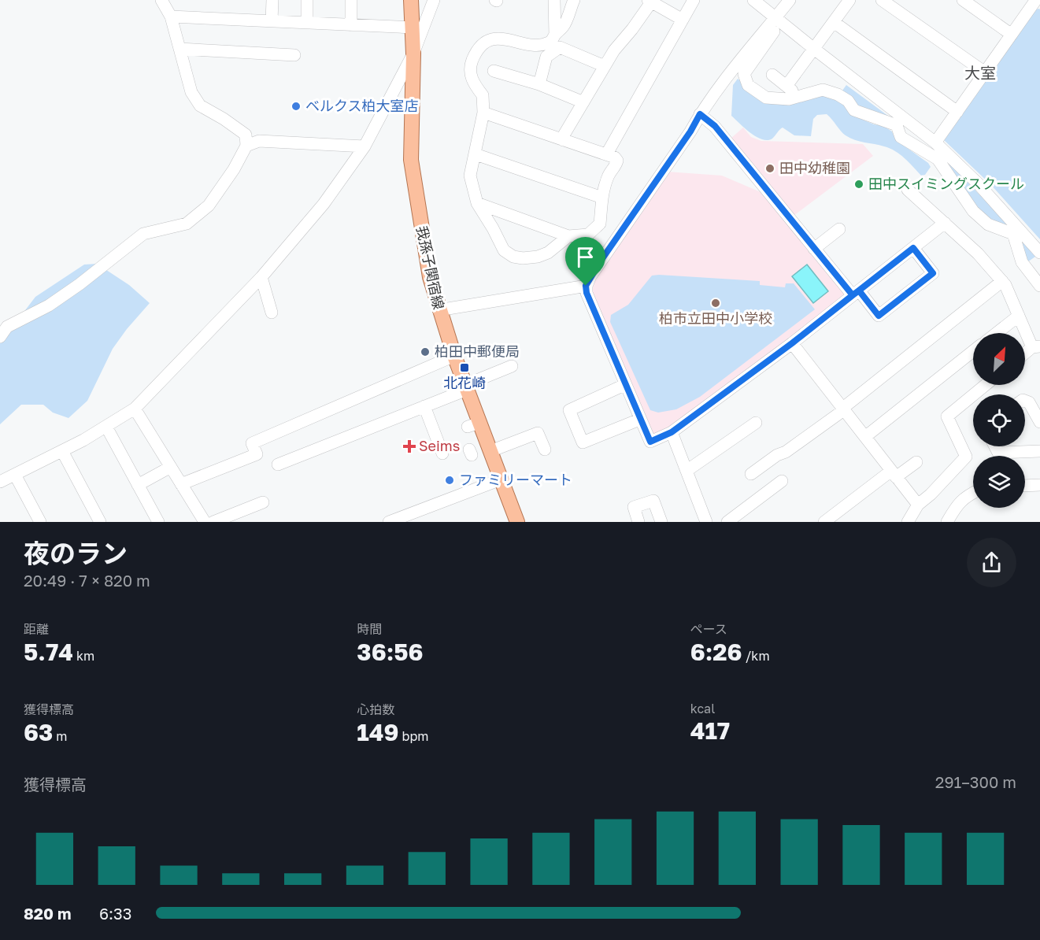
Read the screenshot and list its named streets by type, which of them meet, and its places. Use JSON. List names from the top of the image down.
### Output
{
  "streets": {
    "main road": ["我孫子関宿線"]
  },
  "districts": ["大室"],
  "places": {
    "other": [
      "ベルクス柏大室店",
      "田中幼稚園",
      "田中スイミングスクール",
      "柏市立田中小学校",
      "柏田中郵便局",
      "ファミリーマート"
    ],
    "transit": ["北花崎"],
    "health": ["Seims"]
  },
  "north": "top right",
  "page": {
    "heading": ["夜のラン", "20:49 · 7 × 820 m"],
    "stats": [
      ["距離", "5.74 km"],
      ["時間", "36:56"],
      ["ペース", "6:26 /km"],
      ["獲得標高", "63 m"],
      ["心拍数", "149 bpm"],
      ["kcal", "417"]
    ],
    "chart": ["獲得標高", "291–300 m"],
    "list": [
      {
        "name": "820 m",
        "note": "6:33"
      }
    ]
  }
}
